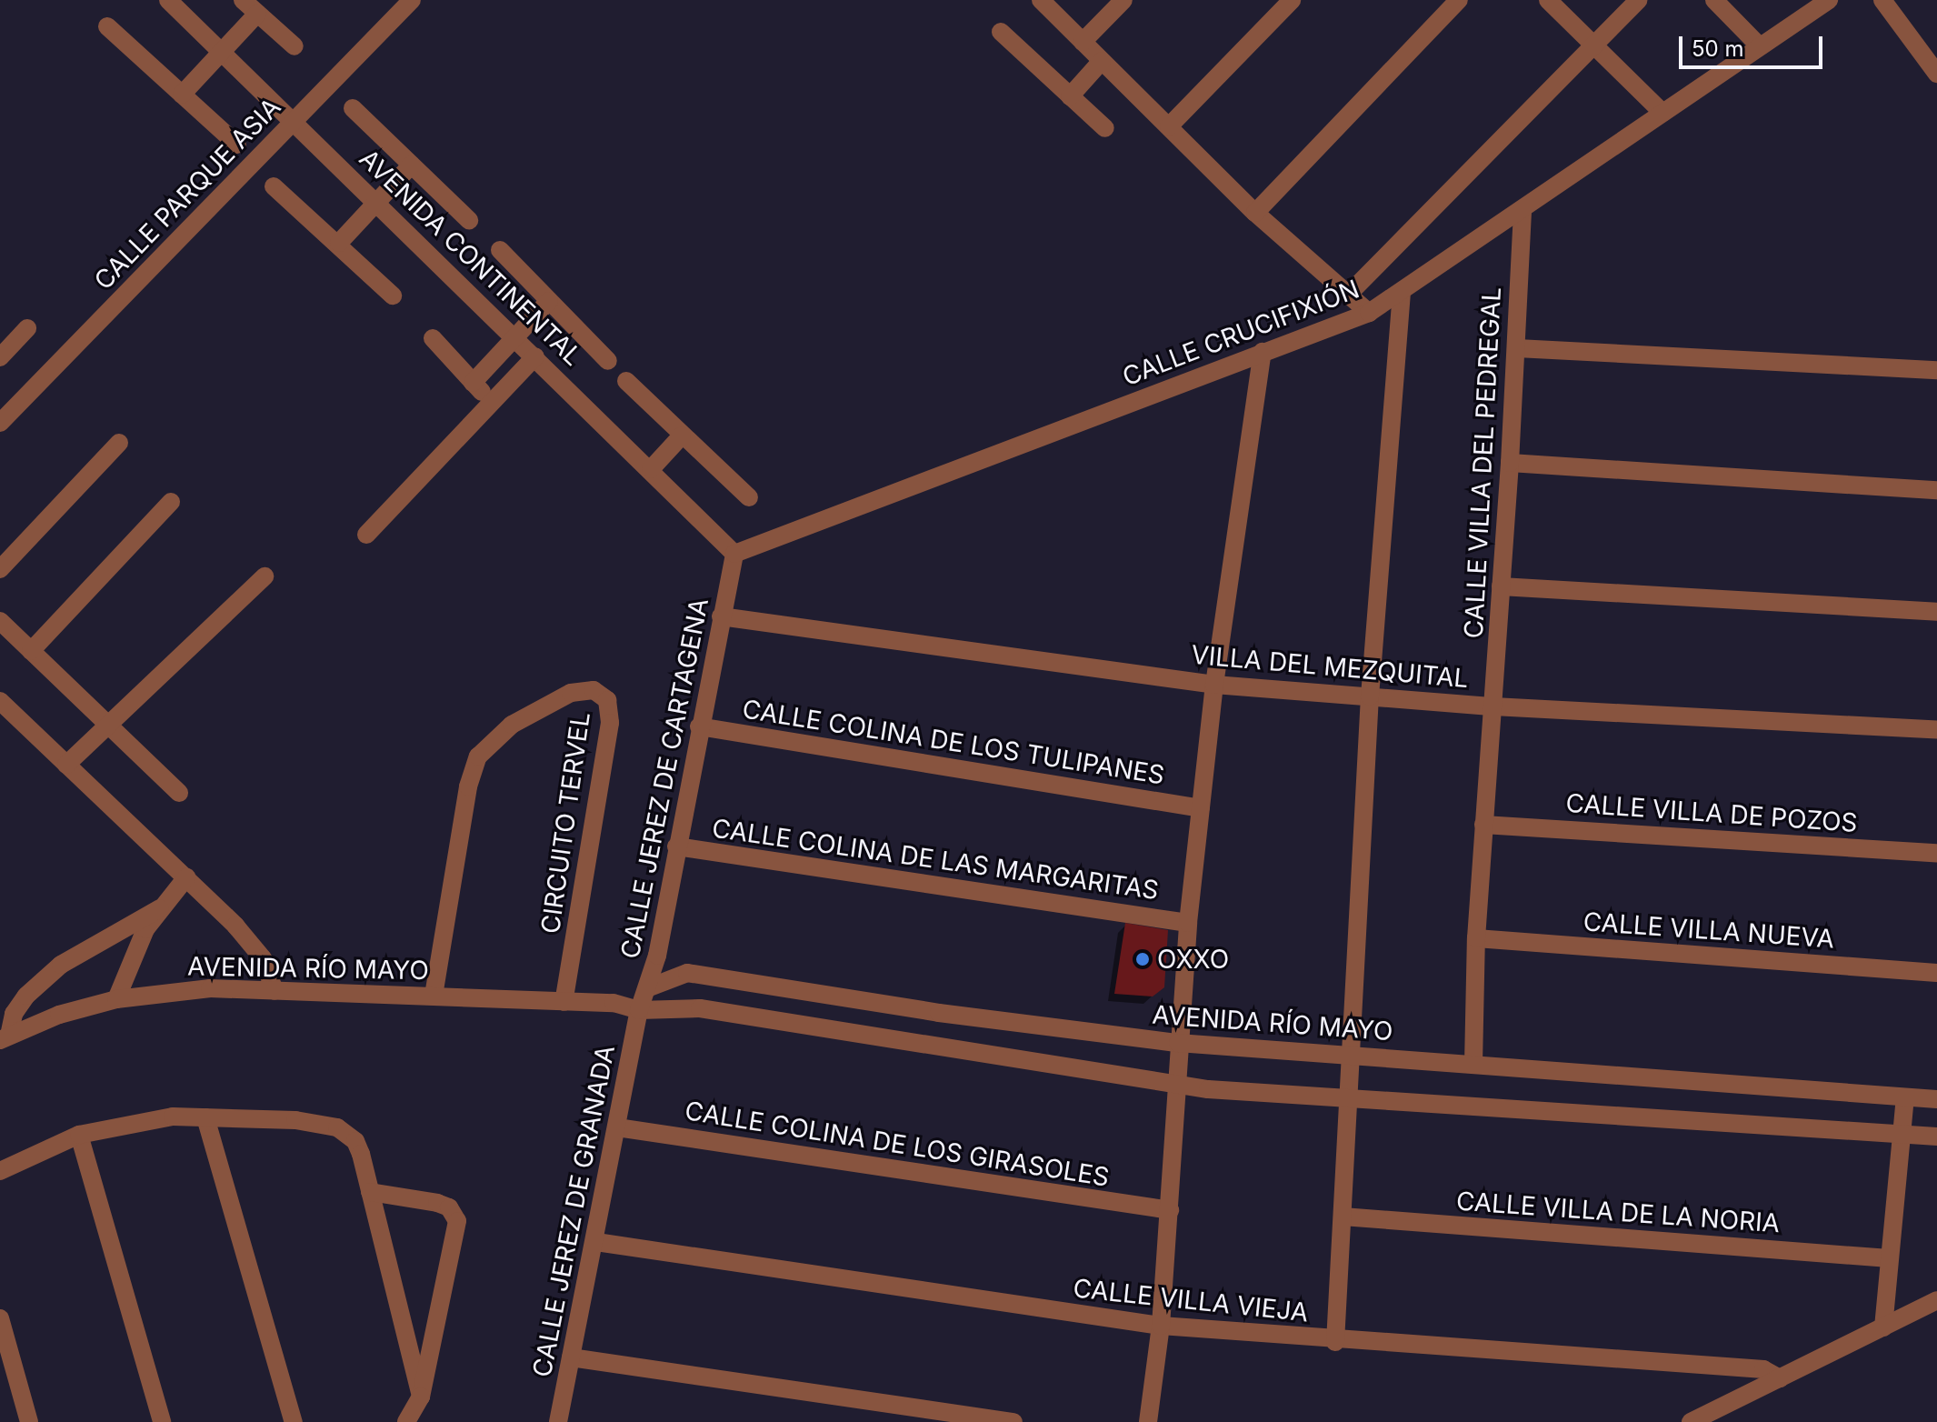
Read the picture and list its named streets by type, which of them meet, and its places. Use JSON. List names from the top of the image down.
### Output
{
  "streets": {
    "street": [
      "CALLE PARQUE ASIA",
      "AVENIDA CONTINENTAL",
      "CALLE CRUCIFIXIÓN",
      "CALLE VILLA DEL PEDREGAL",
      "VILLA DEL MEZQUITAL",
      "CALLE COLINA DE LOS TULIPANES",
      "CALLE JEREZ DE CARTAGENA",
      "CALLE VILLA DE POZOS",
      "CIRCUITO TERVEL",
      "CALLE COLINA DE LAS MARGARITAS",
      "CALLE VILLA NUEVA",
      "AVENIDA RÍO MAYO",
      "CALLE COLINA DE LOS GIRASOLES",
      "CALLE JEREZ DE GRANADA",
      "CALLE VILLA DE LA NORIA",
      "CALLE VILLA VIEJA"
    ]
  },
  "crossings": [
    ["CALLE PARQUE ASIA", "AVENIDA CONTINENTAL"],
    ["AVENIDA CONTINENTAL", "CALLE CRUCIFIXIÓN"],
    ["AVENIDA CONTINENTAL", "CALLE JEREZ DE CARTAGENA"],
    ["CALLE CRUCIFIXIÓN", "CALLE VILLA DEL PEDREGAL"],
    ["CALLE CRUCIFIXIÓN", "CALLE JEREZ DE CARTAGENA"],
    ["CALLE VILLA DEL PEDREGAL", "VILLA DEL MEZQUITAL"],
    ["CALLE VILLA DEL PEDREGAL", "CALLE VILLA DE POZOS"],
    ["CALLE VILLA DEL PEDREGAL", "CALLE VILLA NUEVA"],
    ["CALLE VILLA DEL PEDREGAL", "AVENIDA RÍO MAYO"],
    ["VILLA DEL MEZQUITAL", "CALLE JEREZ DE CARTAGENA"],
    ["CALLE COLINA DE LOS TULIPANES", "CALLE JEREZ DE CARTAGENA"],
    ["CALLE JEREZ DE CARTAGENA", "CALLE COLINA DE LAS MARGARITAS"],
    ["CALLE JEREZ DE CARTAGENA", "AVENIDA RÍO MAYO"],
    ["CALLE JEREZ DE CARTAGENA", "CALLE JEREZ DE GRANADA"],
    ["CIRCUITO TERVEL", "AVENIDA RÍO MAYO"],
    ["AVENIDA RÍO MAYO", "CALLE JEREZ DE GRANADA"],
    ["CALLE COLINA DE LOS GIRASOLES", "CALLE JEREZ DE GRANADA"],
    ["CALLE JEREZ DE GRANADA", "CALLE VILLA VIEJA"]
  ],
  "places": ["OXXO"],
  "scale_bar": "50 m"
}
